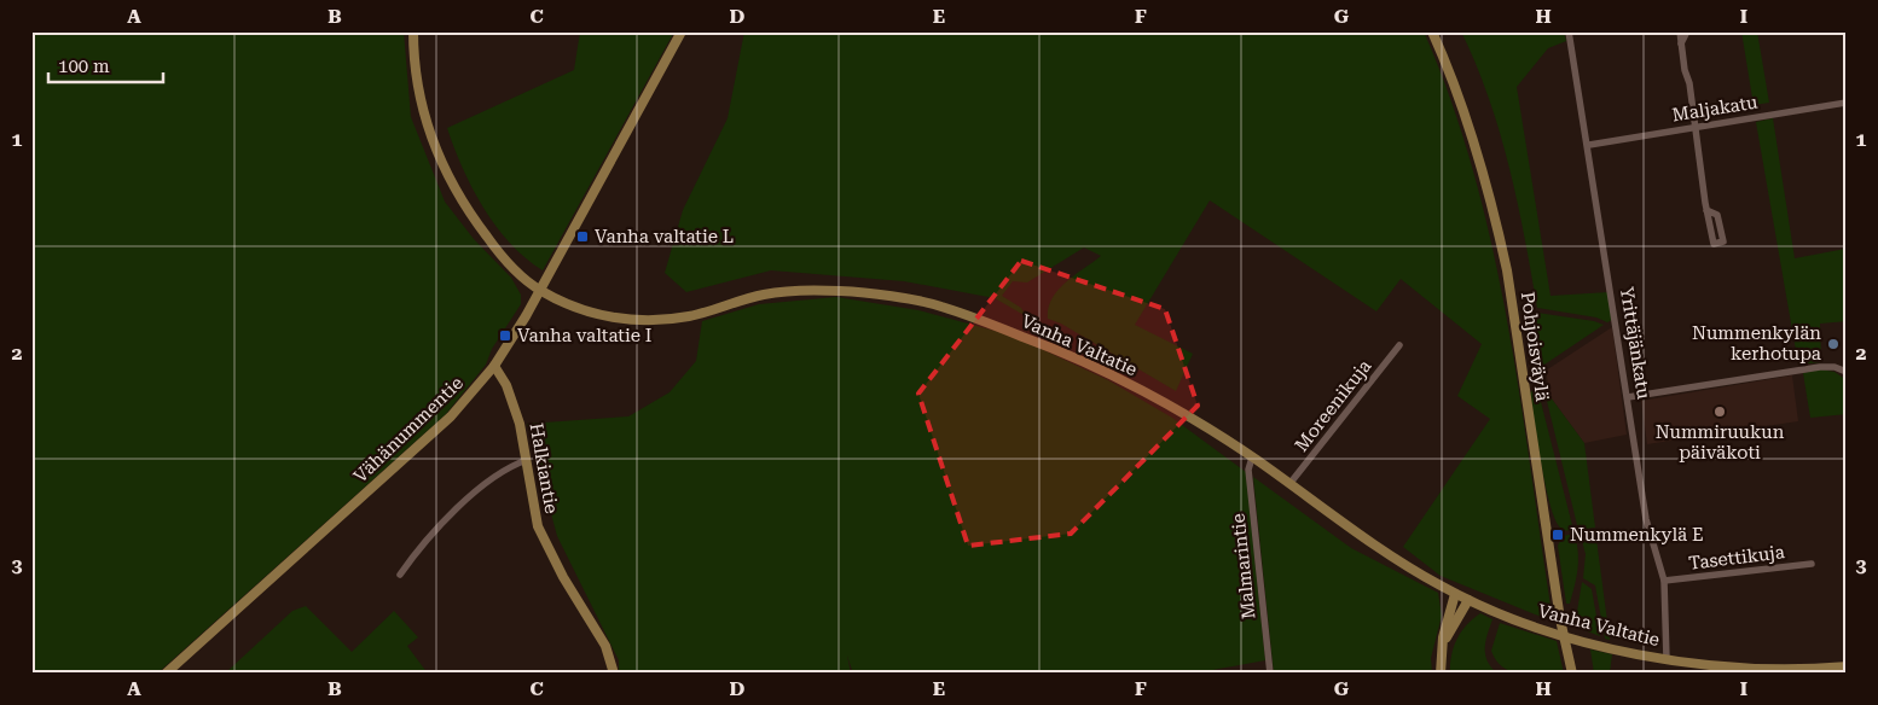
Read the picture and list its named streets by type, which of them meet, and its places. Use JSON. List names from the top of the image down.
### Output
{
  "streets": {
    "street": [
      "Maljakatu",
      "Yrittäjänkatu",
      "Vanha Valtatie",
      "Pohjoisväylä",
      "Moreenikuja",
      "Vähänummentie",
      "Halkiantie",
      "Tasettikuja",
      "Malmarintie"
    ]
  },
  "crossings": [
    ["Maljakatu", "Yrittäjänkatu"],
    ["Yrittäjänkatu", "Vanha Valtatie"],
    ["Yrittäjänkatu", "Tasettikuja"],
    ["Vanha Valtatie", "Moreenikuja"],
    ["Vanha Valtatie", "Vähänummentie"],
    ["Vanha Valtatie", "Malmarintie"],
    ["Vähänummentie", "Halkiantie"]
  ],
  "places": {
    "transit": ["Vanha valtatie L", "Vanha valtatie I", "Nummenkylä E"],
    "other": ["Nummenkylän kerhotupa", "Nummiruukun päiväkoti"]
  },
  "scale_bar": "100 m",
  "grid": {
    "columns": [
      "A",
      "B",
      "C",
      "D",
      "E",
      "F",
      "G",
      "H",
      "I"
    ],
    "rows": ["1", "2", "3"]
  }
}
